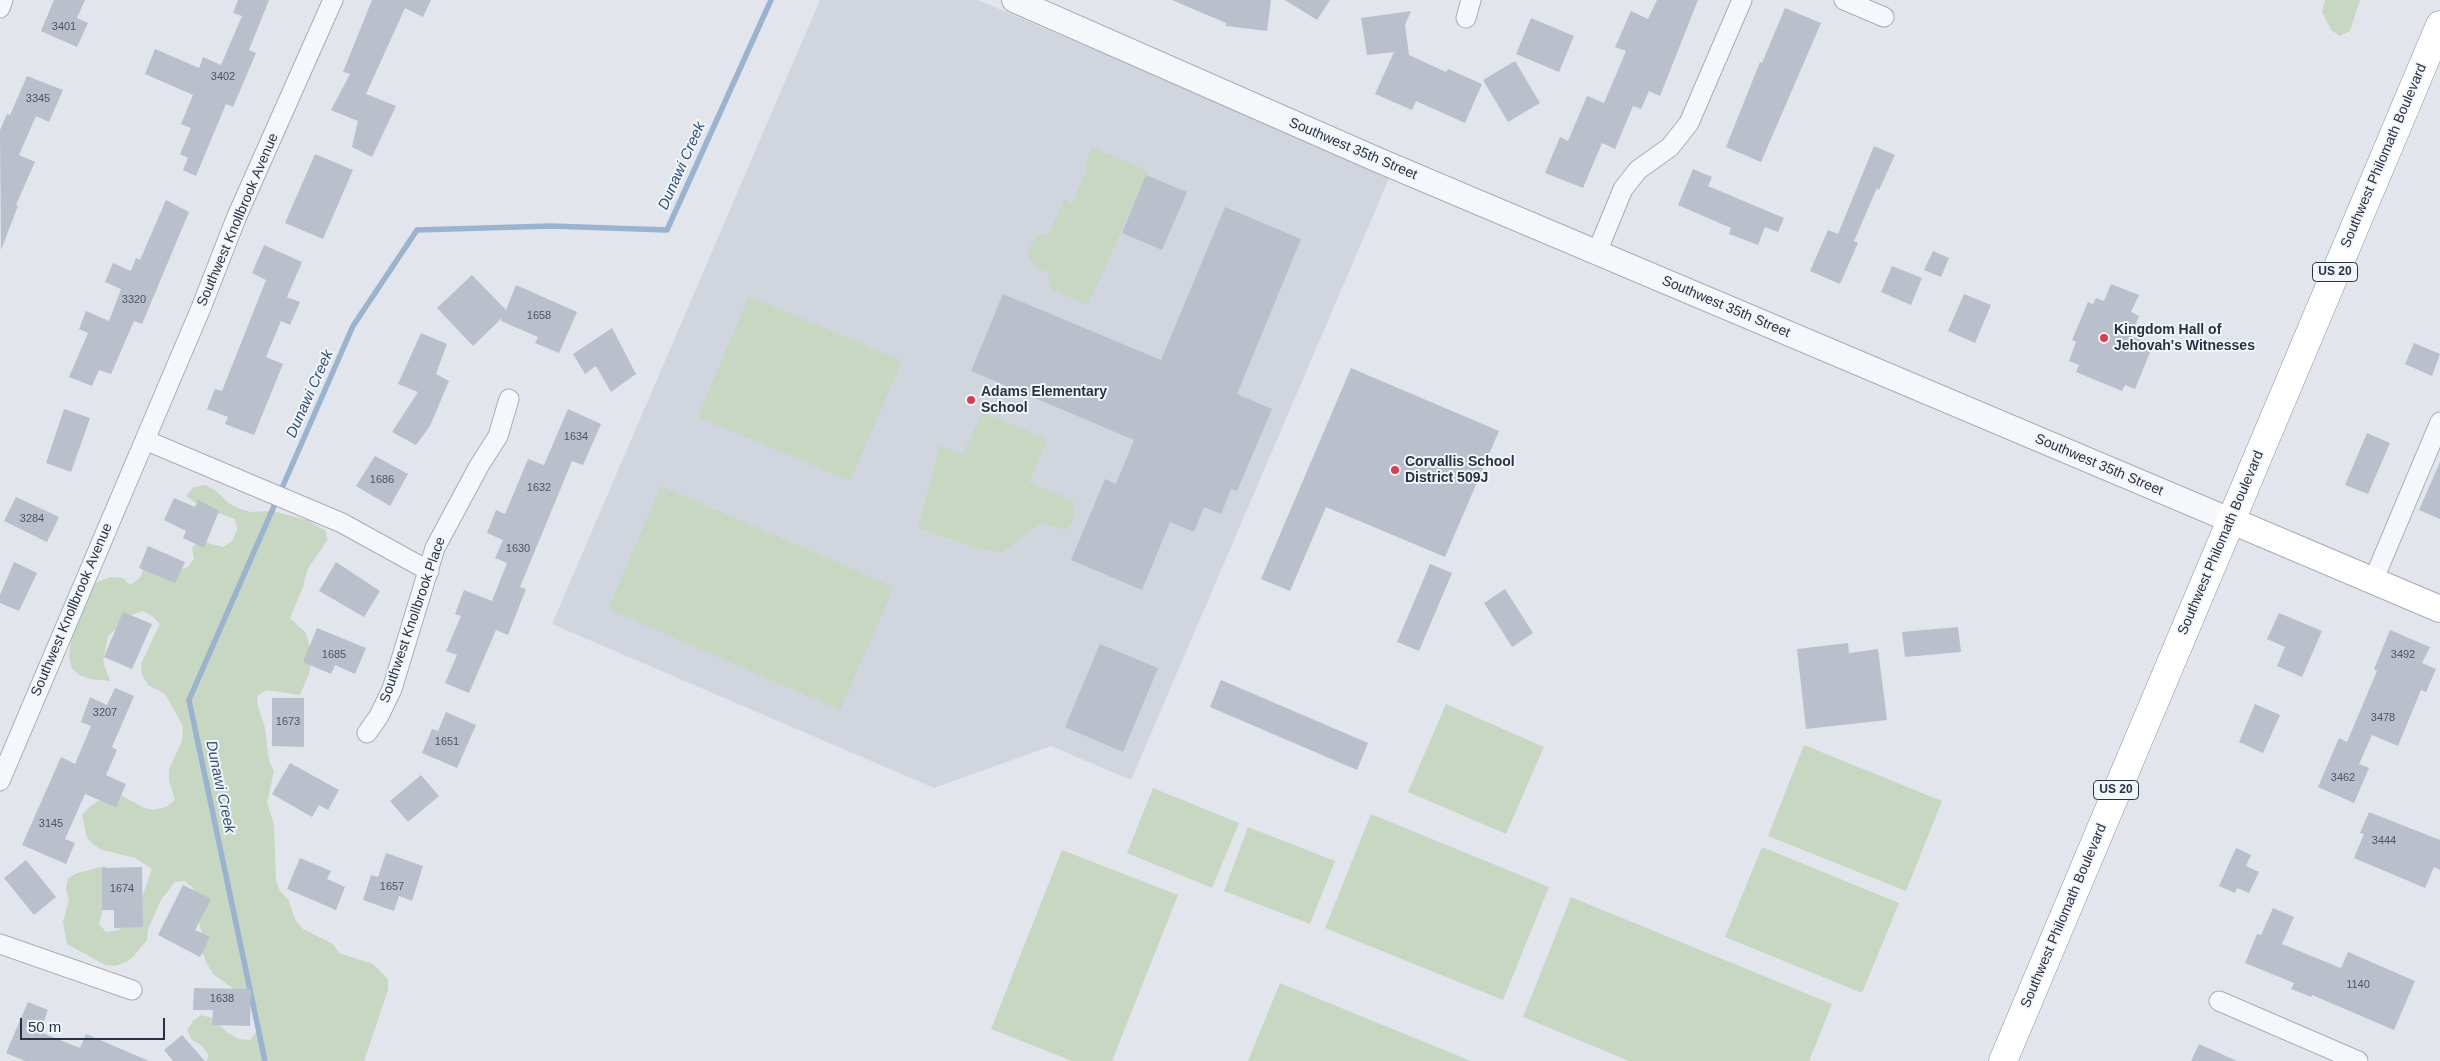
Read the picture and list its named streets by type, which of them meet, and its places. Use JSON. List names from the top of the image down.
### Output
{
  "streets": {
    "highway": ["Southwest Philomath Boulevard", "US 20"],
    "main road": ["Southwest 35th Street"],
    "street": ["Southwest Knollbrook Avenue", "Southwest Knollbrook Place"]
  },
  "crossings": [
    ["Southwest 35th Street", "Southwest Philomath Boulevard"]
  ],
  "water": ["Dunawi Creek"],
  "places": ["Kingdom Hall of Jehovah's Witnesses", "Adams Elementary School", "Corvallis School District 509J"],
  "house_numbers": [
    "3401",
    "3402",
    "3345",
    "3320",
    "1658",
    "1634",
    "1686",
    "1632",
    "3284",
    "1630",
    "1685",
    "3492",
    "3207",
    "3478",
    "1673",
    "1651",
    "3462",
    "3145",
    "3444",
    "1657",
    "1674",
    "1140",
    "1638"
  ],
  "scale_bar": "50 m"
}
